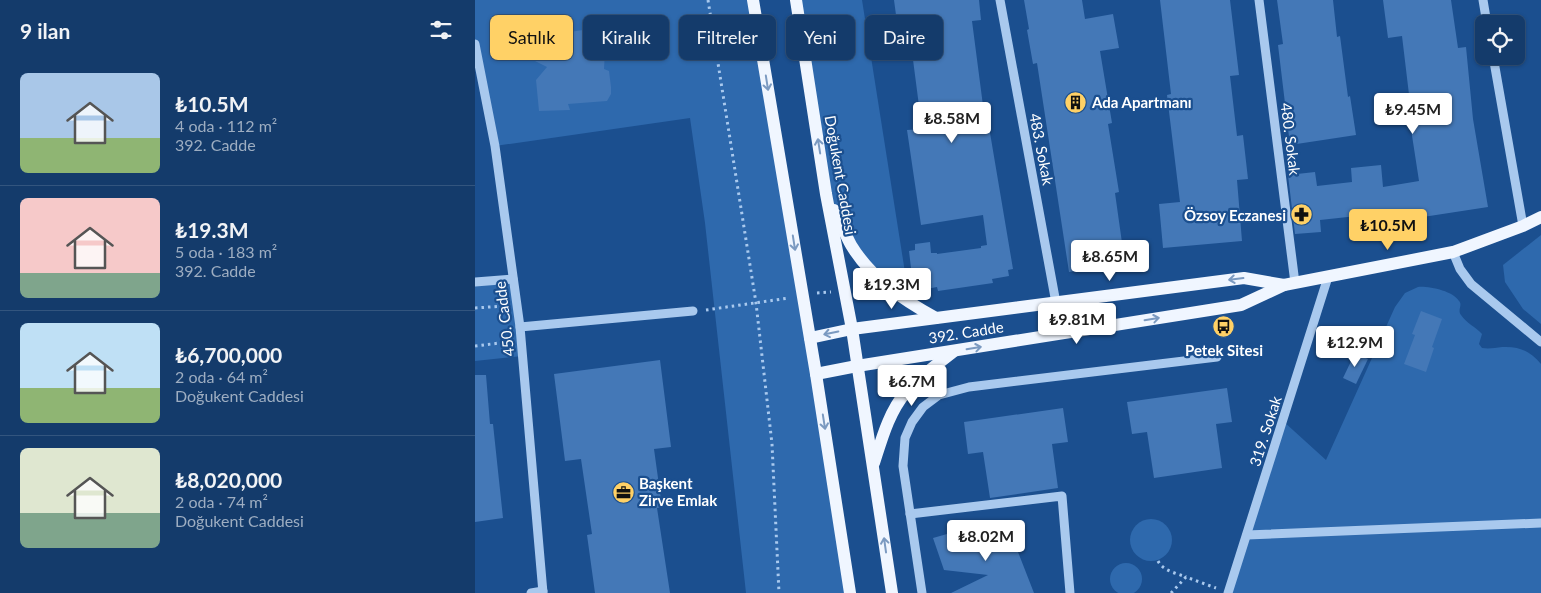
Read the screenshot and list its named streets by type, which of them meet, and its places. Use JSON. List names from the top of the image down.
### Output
{
  "streets": {
    "main road": ["Doğukent Caddesi", "392. Cadde"],
    "street": [
      "480. Sokak",
      "483. Sokak",
      "450. Cadde",
      "319. Sokak"
    ]
  },
  "crossings": [
    ["480. Sokak", "392. Cadde"],
    ["483. Sokak", "392. Cadde"],
    ["Doğukent Caddesi", "392. Cadde"],
    ["392. Cadde", "319. Sokak"]
  ],
  "places": {
    "building": ["Ada Apartmanı"],
    "pharmacy": ["Özsoy Eczanesi"],
    "bus stop": ["Petek Sitesi"],
    "office": ["Başkent Zirve Emlak"]
  },
  "page": {
    "heading": "9 ilan",
    "chip": [
      "Satılık",
      "Kiralık",
      "Filtreler",
      "Yeni",
      "Daire"
    ],
    "list": [
      {
        "name": "₺10.5M",
        "note": "4 oda · 112 m² · 392. Cadde"
      },
      {
        "name": "₺19.3M",
        "note": "5 oda · 183 m² · 392. Cadde"
      },
      {
        "name": "₺6,700,000",
        "note": "2 oda · 64 m² · Doğukent Caddesi"
      },
      {
        "name": "₺8,020,000",
        "note": "2 oda · 74 m² · Doğukent Caddesi"
      }
    ],
    "price": [
      "₺9.45M",
      "₺8.58M",
      "₺10.5M",
      "₺8.65M",
      "₺19.3M",
      "₺9.81M",
      "₺12.9M",
      "₺6.7M",
      "₺8.02M"
    ]
  }
}
